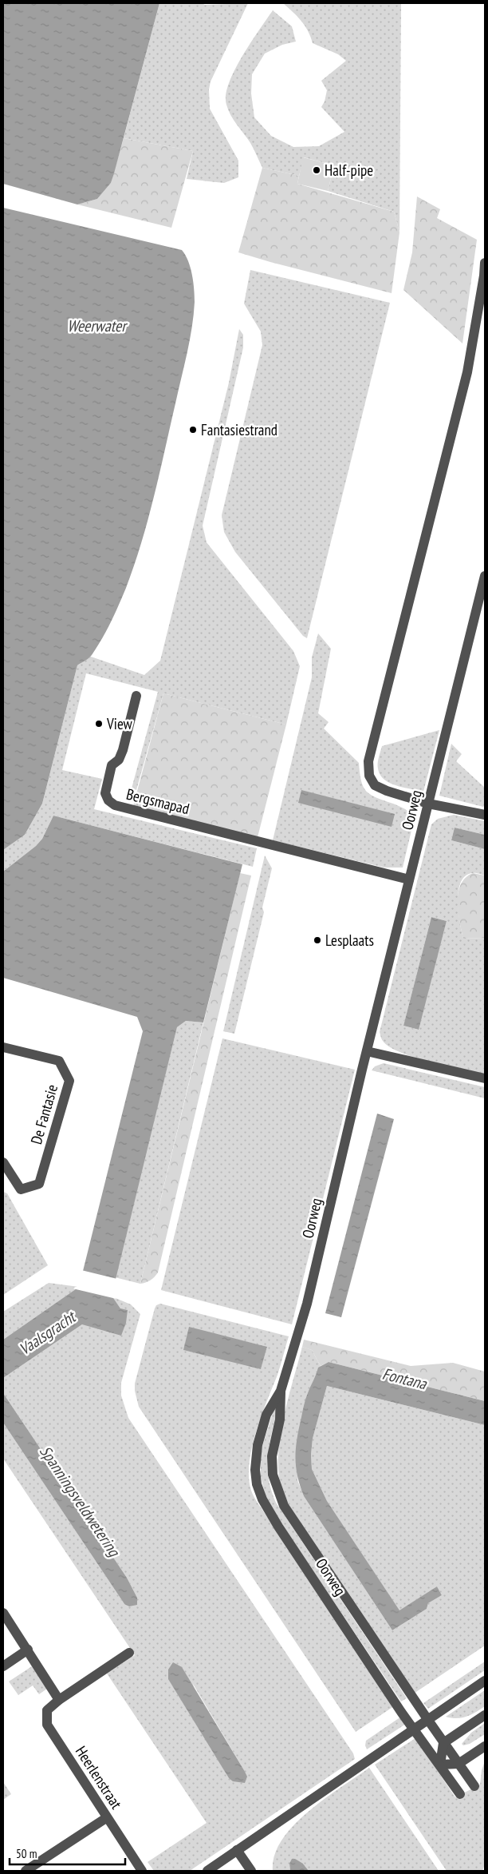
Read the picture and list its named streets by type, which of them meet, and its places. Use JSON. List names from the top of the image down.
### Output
{
  "streets": {
    "street": [
      "Bergsmapad",
      "Oorweg",
      "De Fantasie",
      "Heerlenstraat"
    ]
  },
  "crossings": [
    ["Bergsmapad", "Oorweg"]
  ],
  "water": [
    "Weerwater",
    "Vaalsgracht",
    "Fontana",
    "Spanningsveldwetering"
  ],
  "places": [
    "Half-pipe",
    "Fantasiestrand",
    "View",
    "Lesplaats"
  ],
  "scale_bar": "50 m"
}
